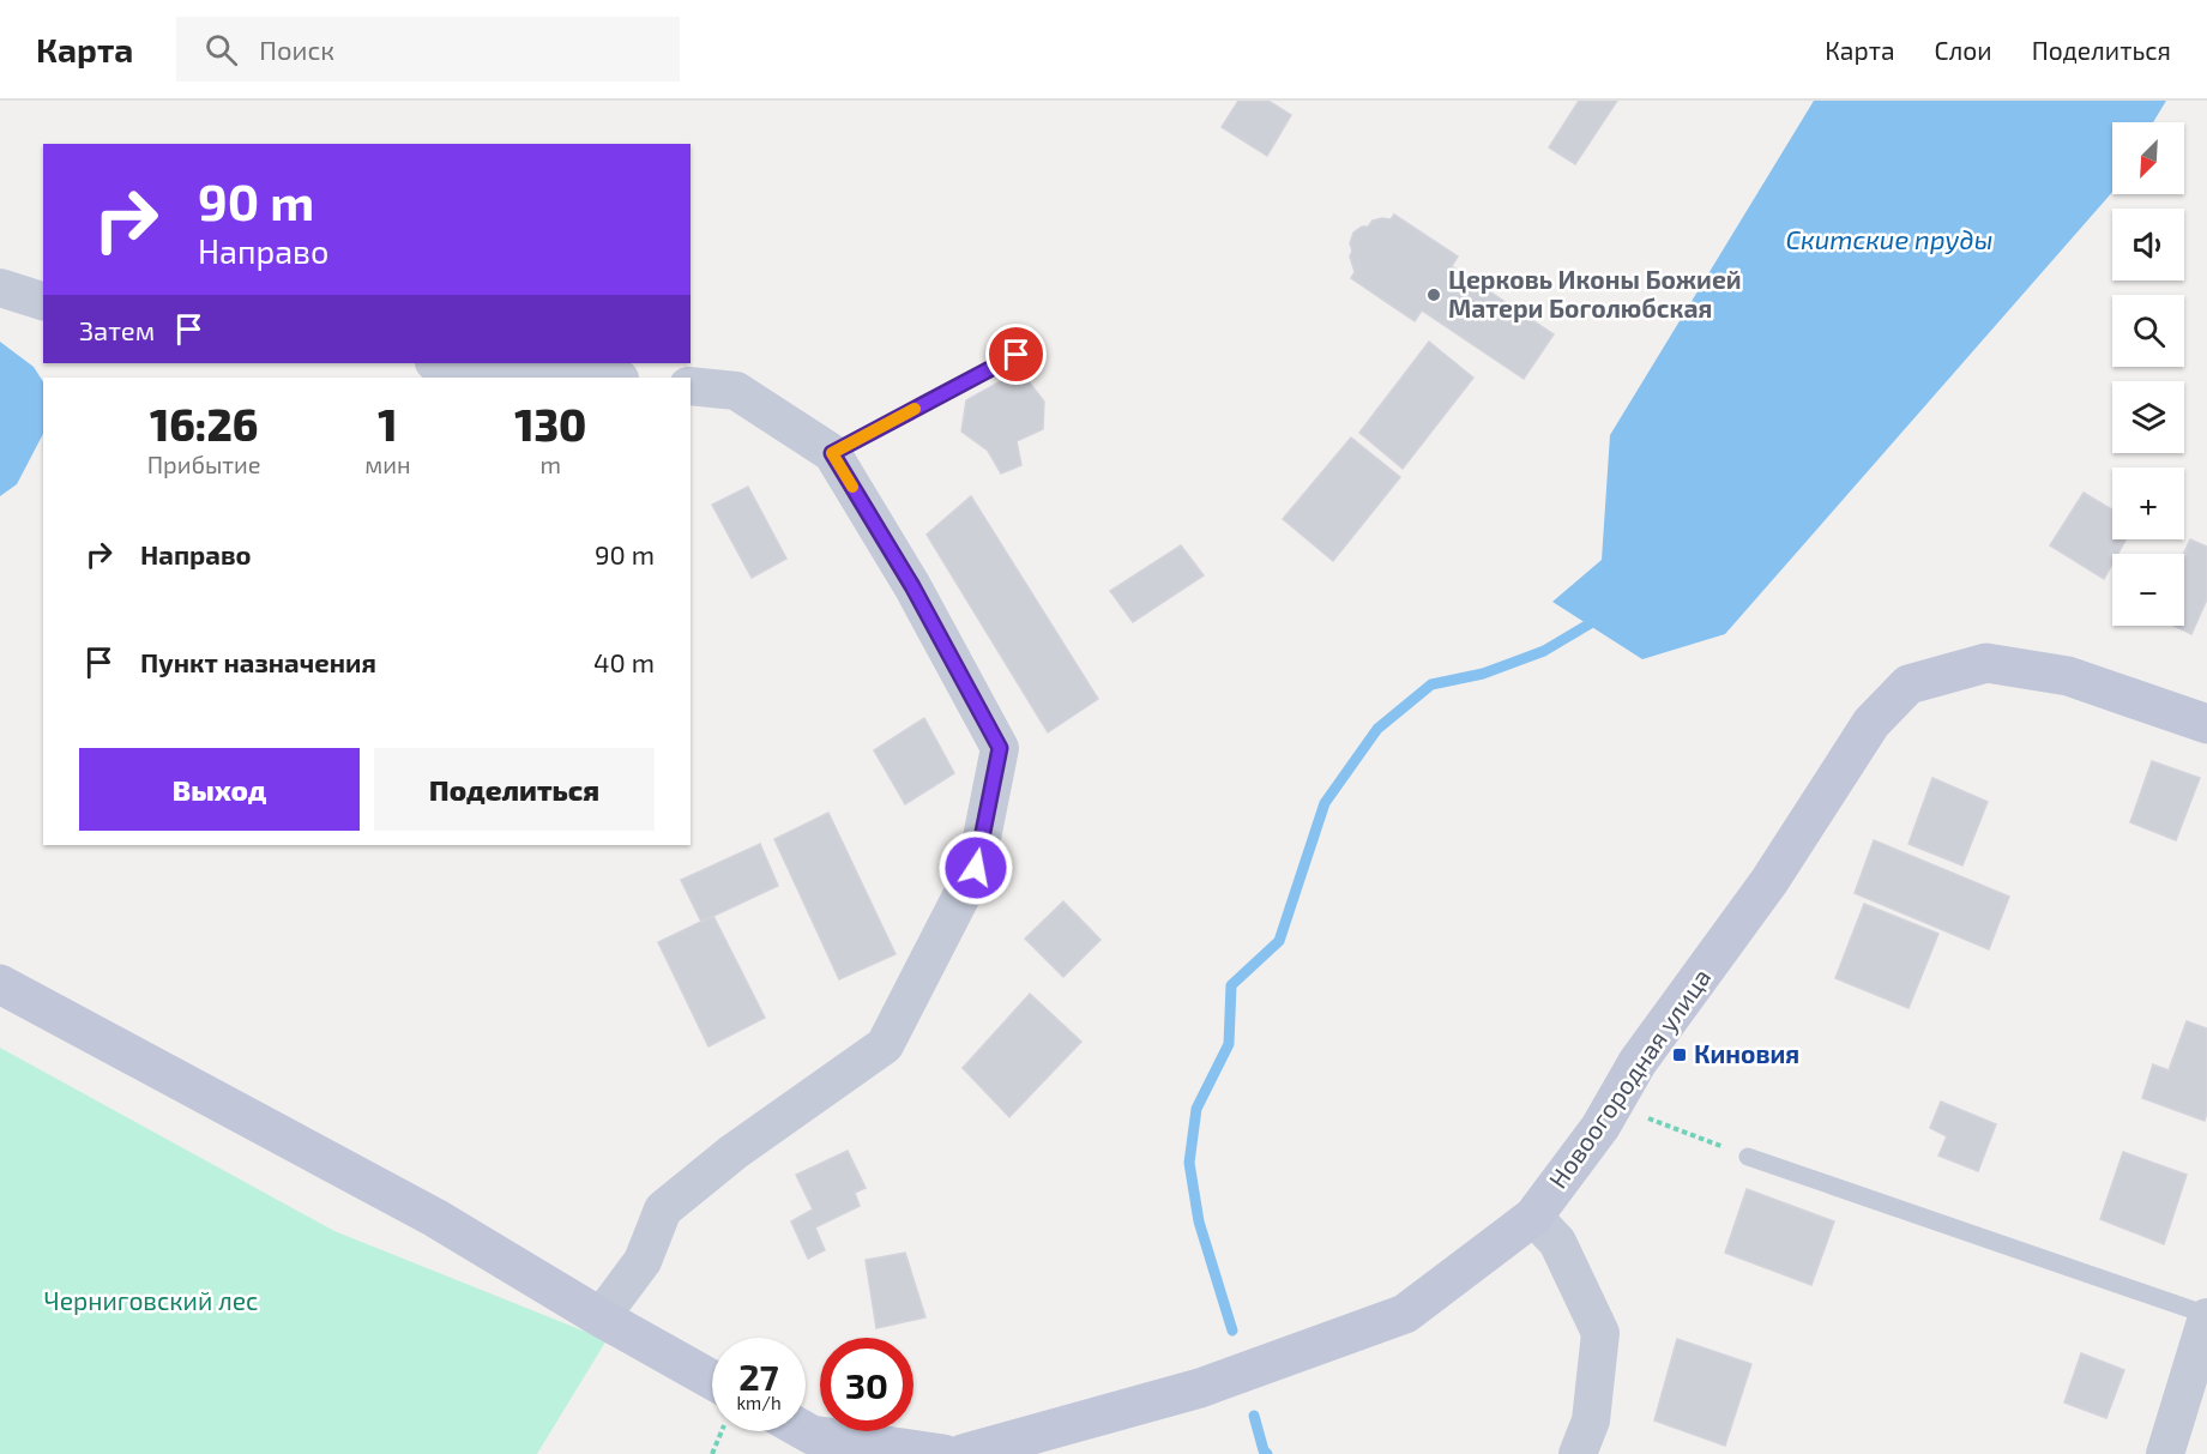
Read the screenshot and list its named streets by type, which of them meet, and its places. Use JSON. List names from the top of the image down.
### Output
{
  "streets": {
    "street": ["Новоогородная улица"]
  },
  "water": ["Скитские пруды"],
  "parks": ["Черниговский лес"],
  "places": {
    "other": ["Церковь Иконы Божией Матери Боголюбская"],
    "transit": ["Киновия"]
  },
  "north": "bottom left",
  "page": {
    "header": "Карта",
    "search": "Поиск",
    "nav": ["Карта", "Слои", "Поделиться"],
    "map_buttons": ["+", "−"],
    "turn": ["90 m", "Направо"],
    "then": "Затем",
    "eta": [
      "16:26",
      "Прибытие",
      "1",
      "мин",
      "130",
      "m"
    ],
    "list": [
      {
        "name": "Направо",
        "value": "90 m"
      },
      {
        "name": "Пункт назначения",
        "value": "40 m"
      }
    ],
    "buttons": ["Выход", "Поделиться"],
    "speed": "27 km/h",
    "limit": "30"
  }
}
